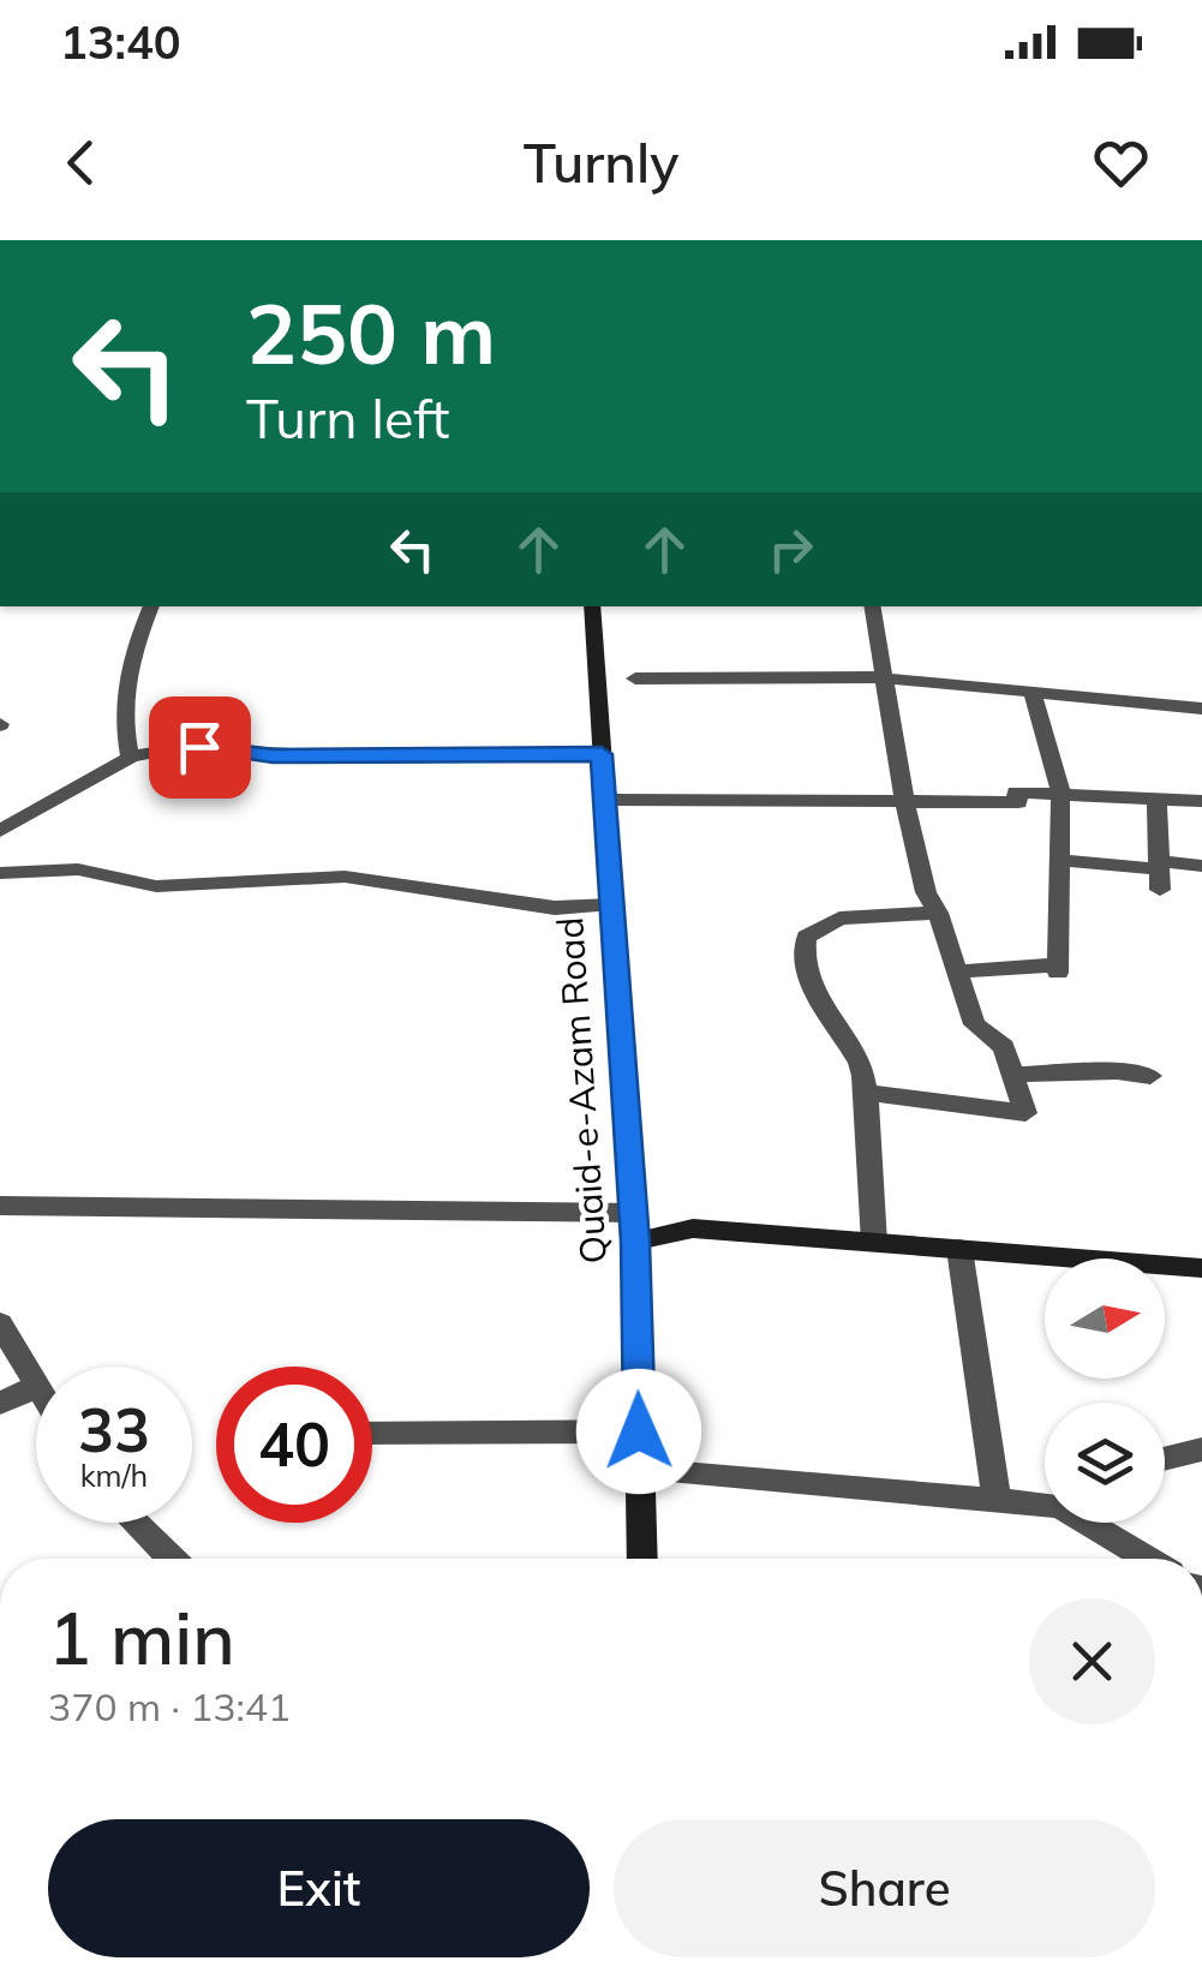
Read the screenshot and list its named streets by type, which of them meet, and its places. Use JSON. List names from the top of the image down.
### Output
{
  "streets": {
    "street": ["Quaid-e-Azam Road"]
  },
  "north": "right",
  "page": {
    "status": "13:40",
    "header": "Turnly",
    "turn": ["250 m", "Turn left"],
    "speed": "33 km/h",
    "limit": "40",
    "heading": ["1 min", "370 m · 13:41"],
    "buttons": ["Exit", "Share"]
  }
}
